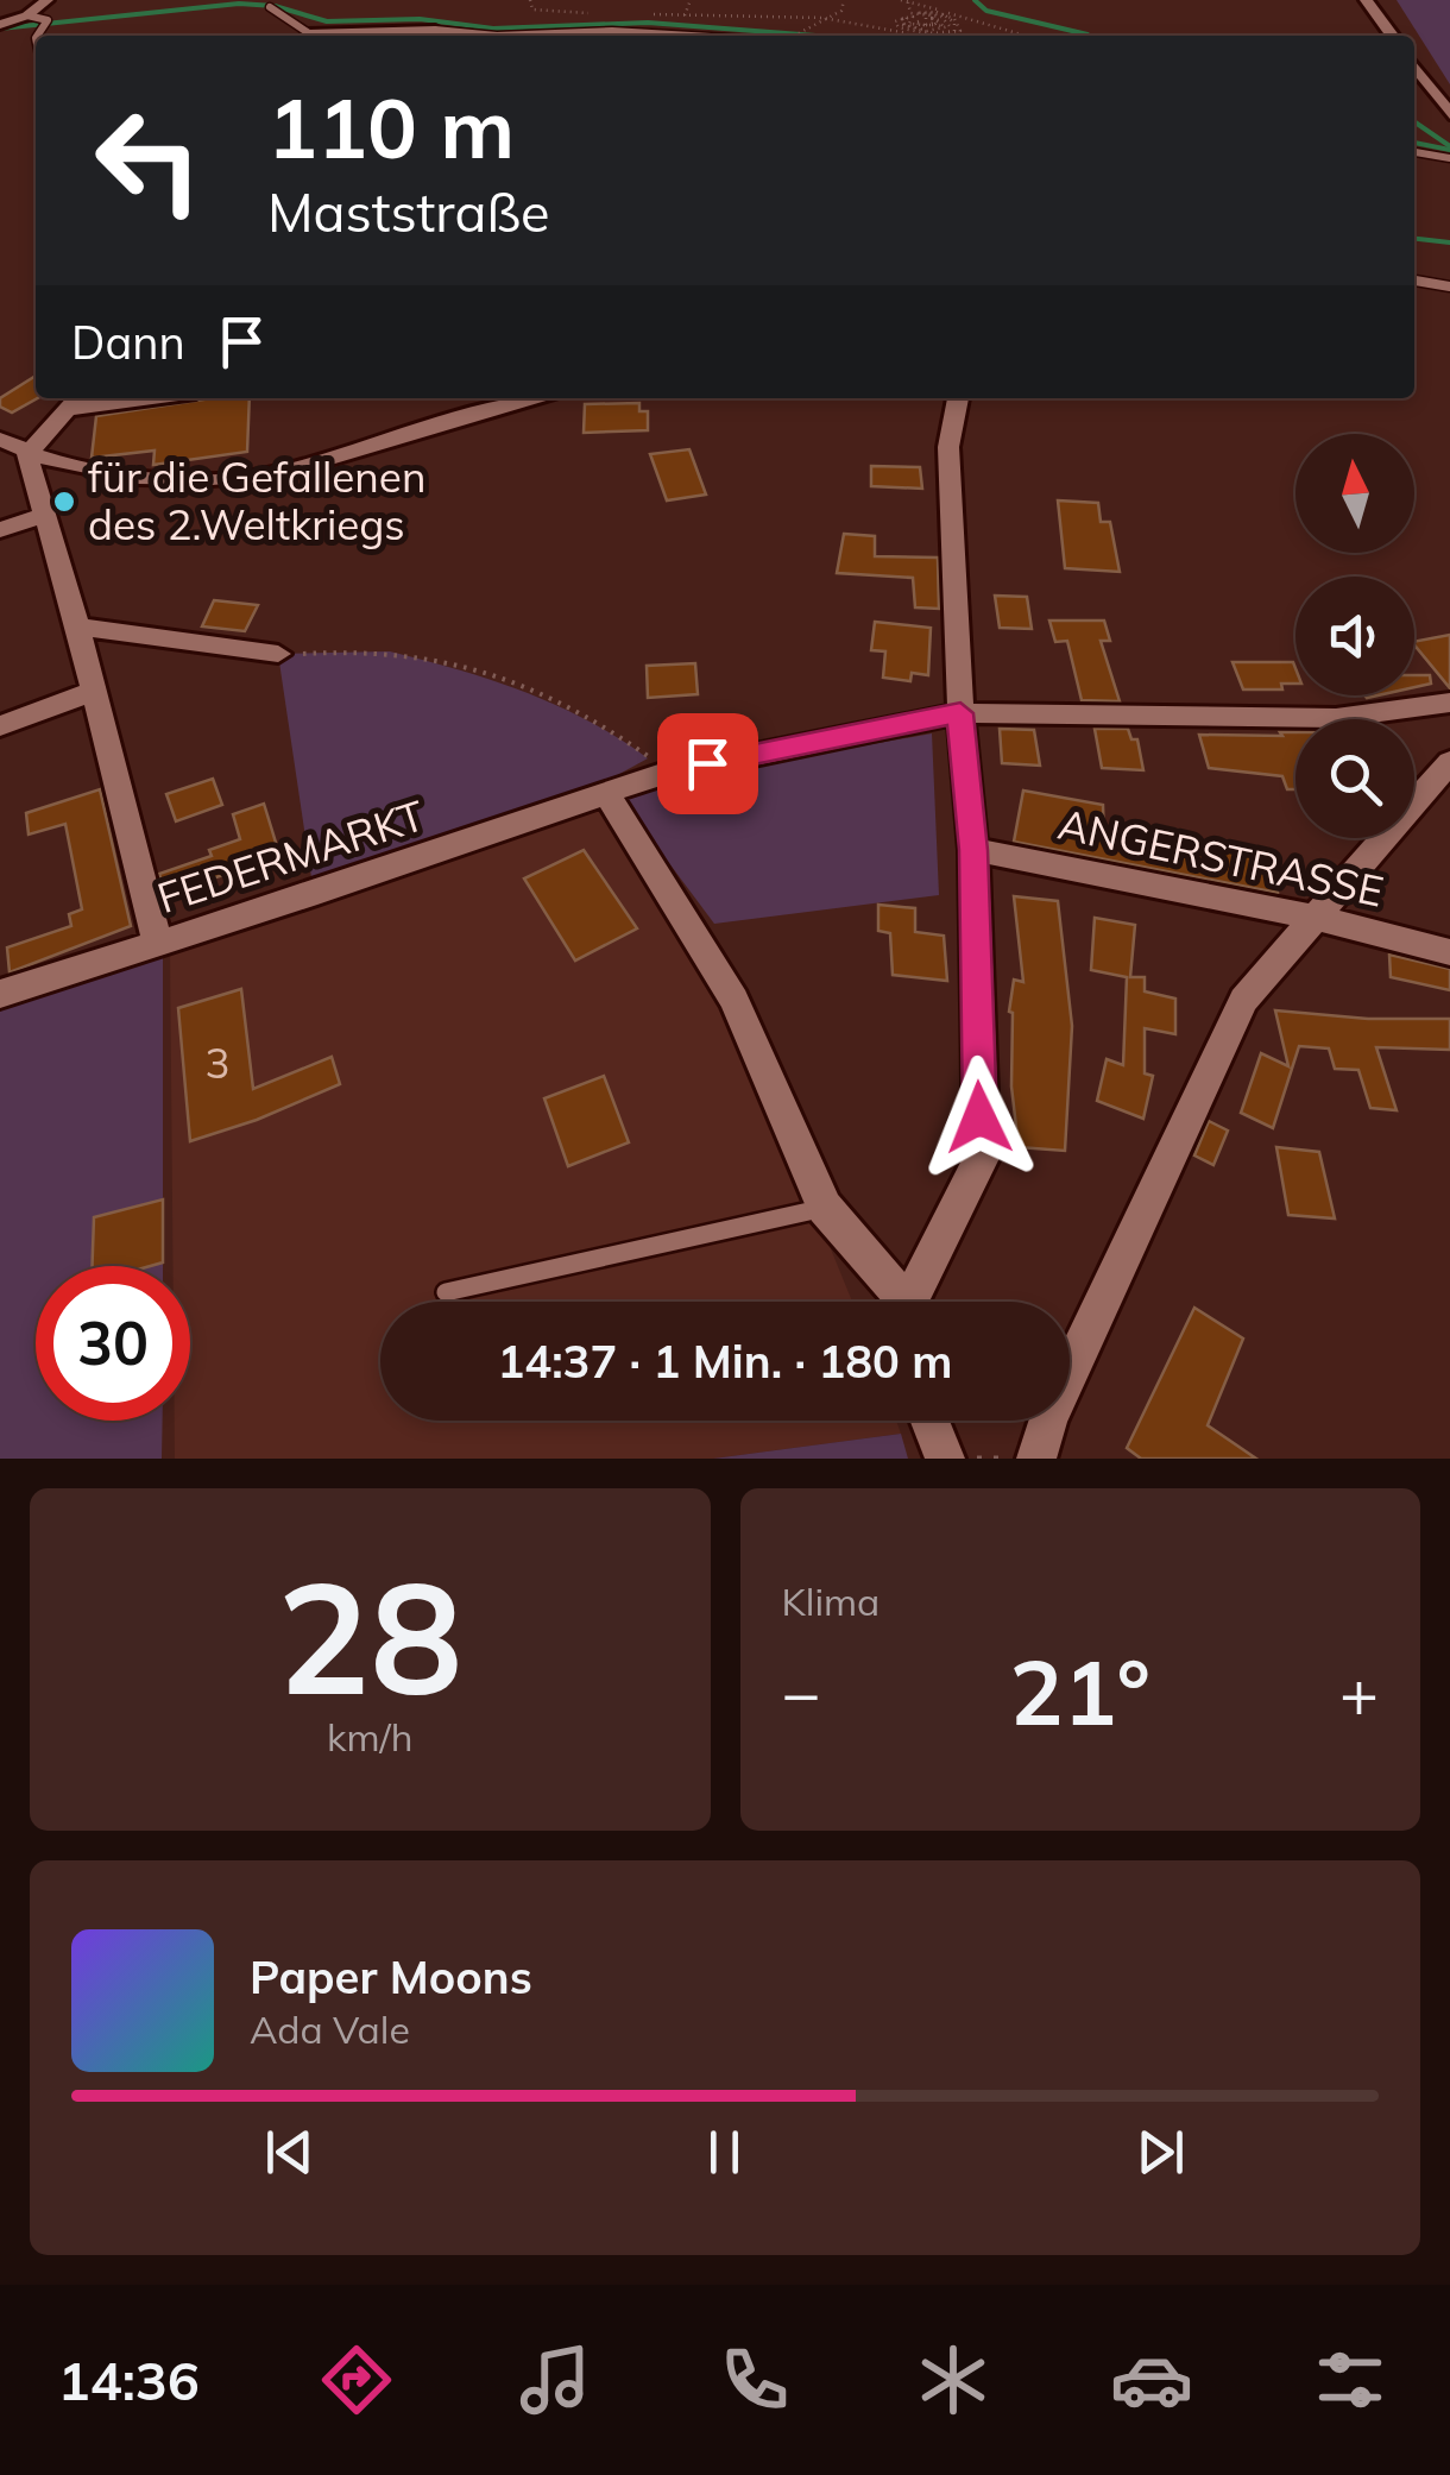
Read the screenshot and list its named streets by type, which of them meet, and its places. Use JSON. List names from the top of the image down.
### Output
{
  "streets": {
    "street": ["FEDERMARKT", "ANGERSTRASSE"]
  },
  "places": ["für die Gefallenen des 2.Weltkriegs"],
  "house_numbers": ["3"],
  "north": "top",
  "page": {
    "turn": ["110 m", "Maststraße"],
    "then": "Dann",
    "limit": "30",
    "trip": "14:37 · 1 Min. · 180 m",
    "tile": [
      ["28", "km/h"],
      "Klima"
    ],
    "heat": ["−", "21°", "+"],
    "song": ["Paper Moons", "Ada Vale"],
    "tabs": "14:36"
  }
}
